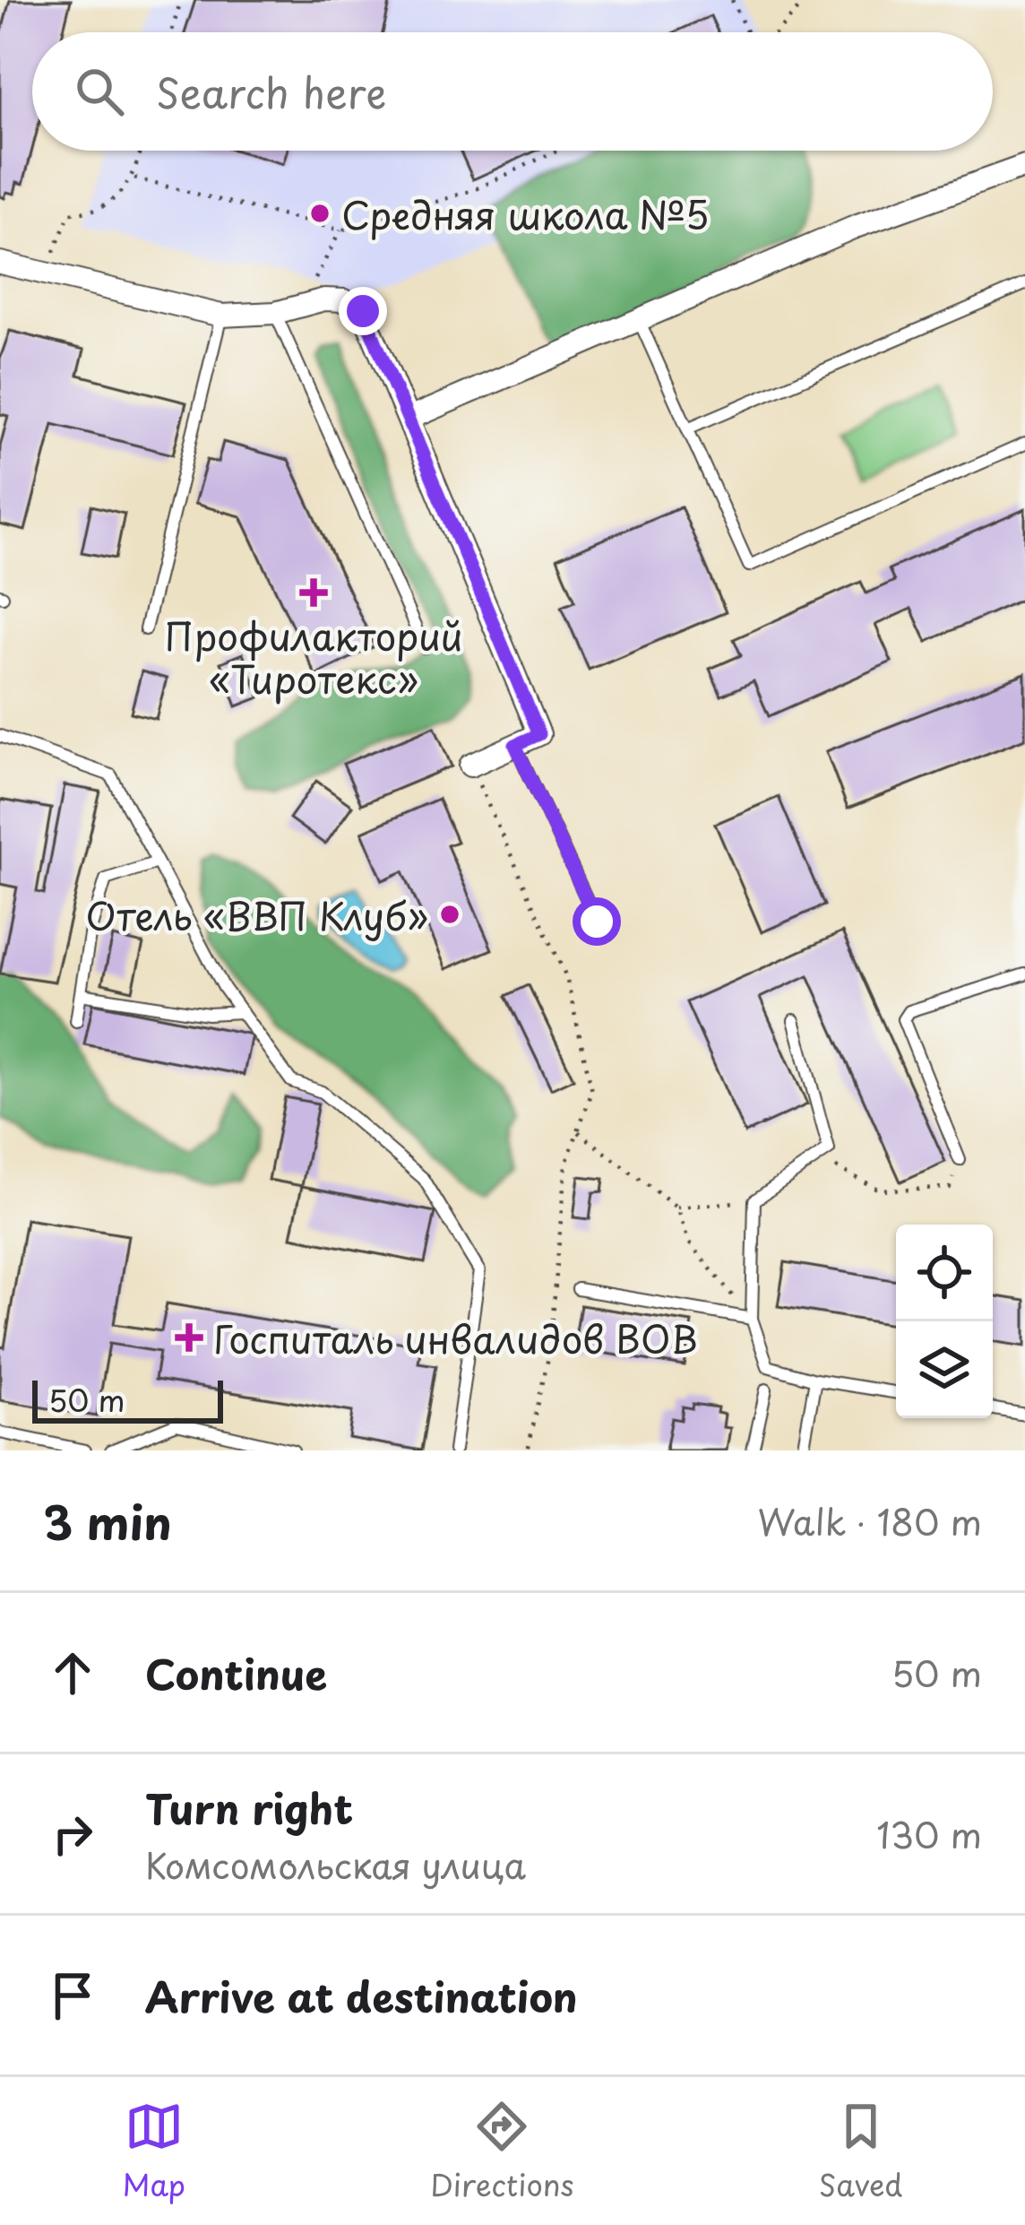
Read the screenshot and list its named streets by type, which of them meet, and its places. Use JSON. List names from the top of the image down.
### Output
{
  "places": {
    "other": ["Средняя школа №5", "Отель «ВВП Клуб»"],
    "health": ["Профилакторий «Тиротекс»", "Госпиталь инвалидов ВОВ"]
  },
  "scale_bar": "50 m",
  "page": {
    "search": "Search here",
    "scale": "50 m",
    "heading": ["3 min", "Walk · 180 m"],
    "list": [
      ["Continue", "50 m"],
      ["Turn right", "Комсомольская улица", "130 m"],
      "Arrive at destination"
    ],
    "nav": ["Map", "Directions", "Saved"]
  }
}
